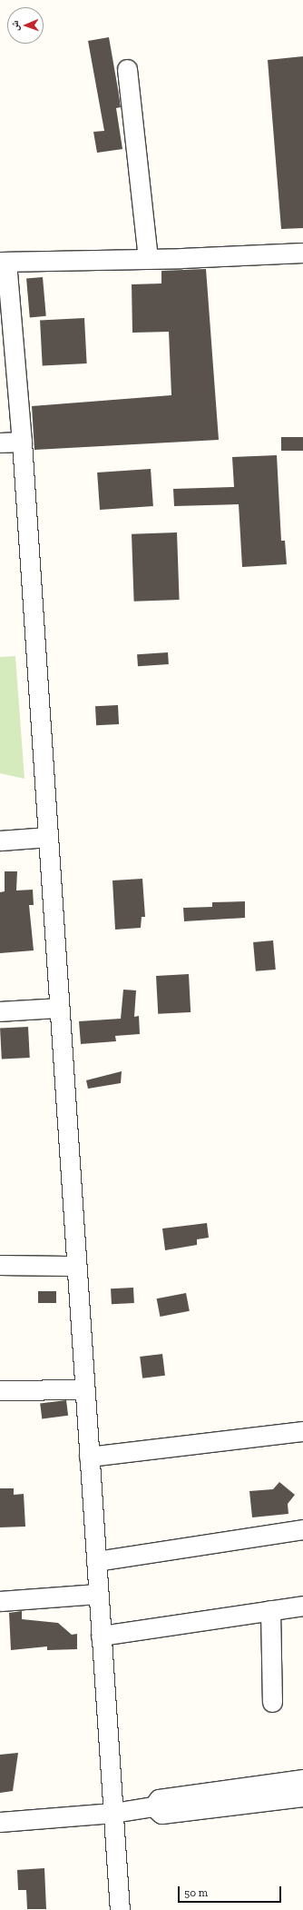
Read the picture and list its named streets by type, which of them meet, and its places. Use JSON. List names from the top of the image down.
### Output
{
  "scale_bar": "50 m",
  "north": "left"
}
